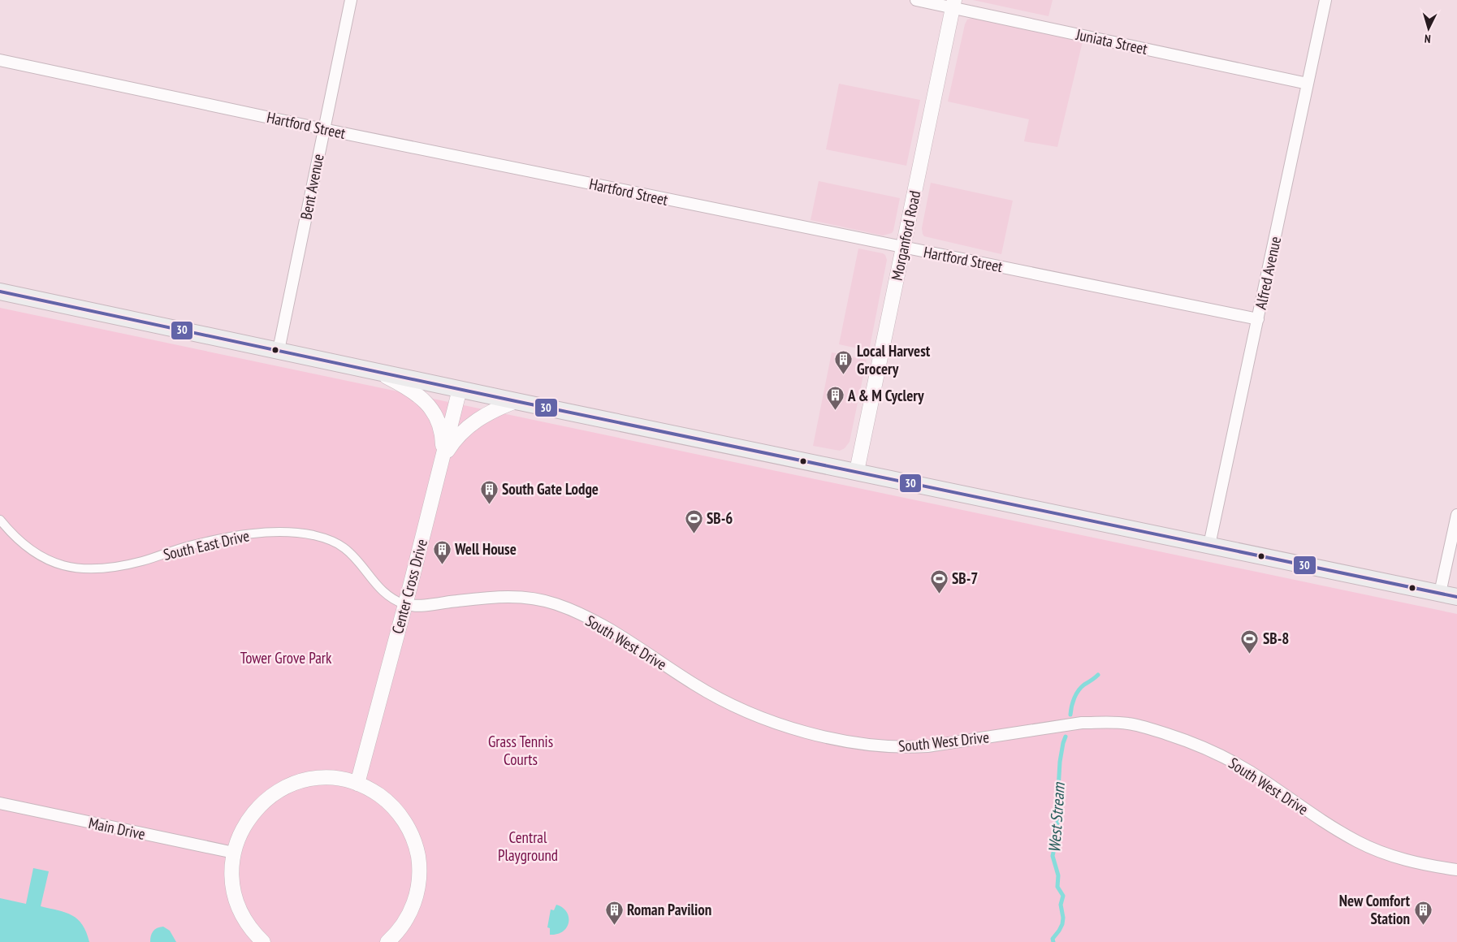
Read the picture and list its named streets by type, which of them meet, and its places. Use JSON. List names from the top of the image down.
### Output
{
  "streets": {
    "street": [
      "Juniata Street",
      "Hartford Street",
      "Bent Avenue",
      "Morganford Road",
      "Alfred Avenue",
      "South East Drive",
      "Center Cross Drive",
      "South West Drive",
      "Main Drive"
    ]
  },
  "crossings": [
    ["Juniata Street", "Morganford Road"],
    ["Juniata Street", "Alfred Avenue"],
    ["Hartford Street", "Bent Avenue"],
    ["Hartford Street", "Morganford Road"],
    ["Hartford Street", "Alfred Avenue"],
    ["South East Drive", "Center Cross Drive"],
    ["South East Drive", "South West Drive"],
    ["Center Cross Drive", "South West Drive"]
  ],
  "water": ["West Stream"],
  "parks": ["Tower Grove Park", "Grass Tennis Courts", "Central Playground"],
  "places": {
    "building": [
      "Local Harvest Grocery",
      "A & M Cyclery",
      "South Gate Lodge",
      "Well House",
      "Roman Pavilion",
      "New Comfort Station"
    ],
    "sports": ["SB-6", "SB-7", "SB-8"]
  },
  "lines": ["transit line 30"],
  "north": "bottom"
}
